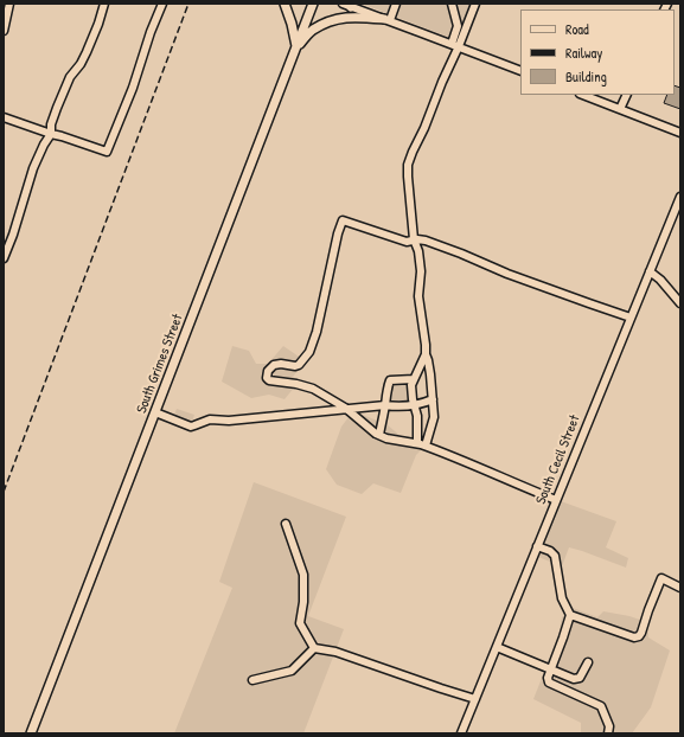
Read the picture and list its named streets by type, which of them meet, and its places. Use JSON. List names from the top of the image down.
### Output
{
  "streets": {
    "main road": ["South Grimes Street"],
    "street": ["South Cecil Street"]
  },
  "legend": ["Road", "Railway", "Building"]
}
